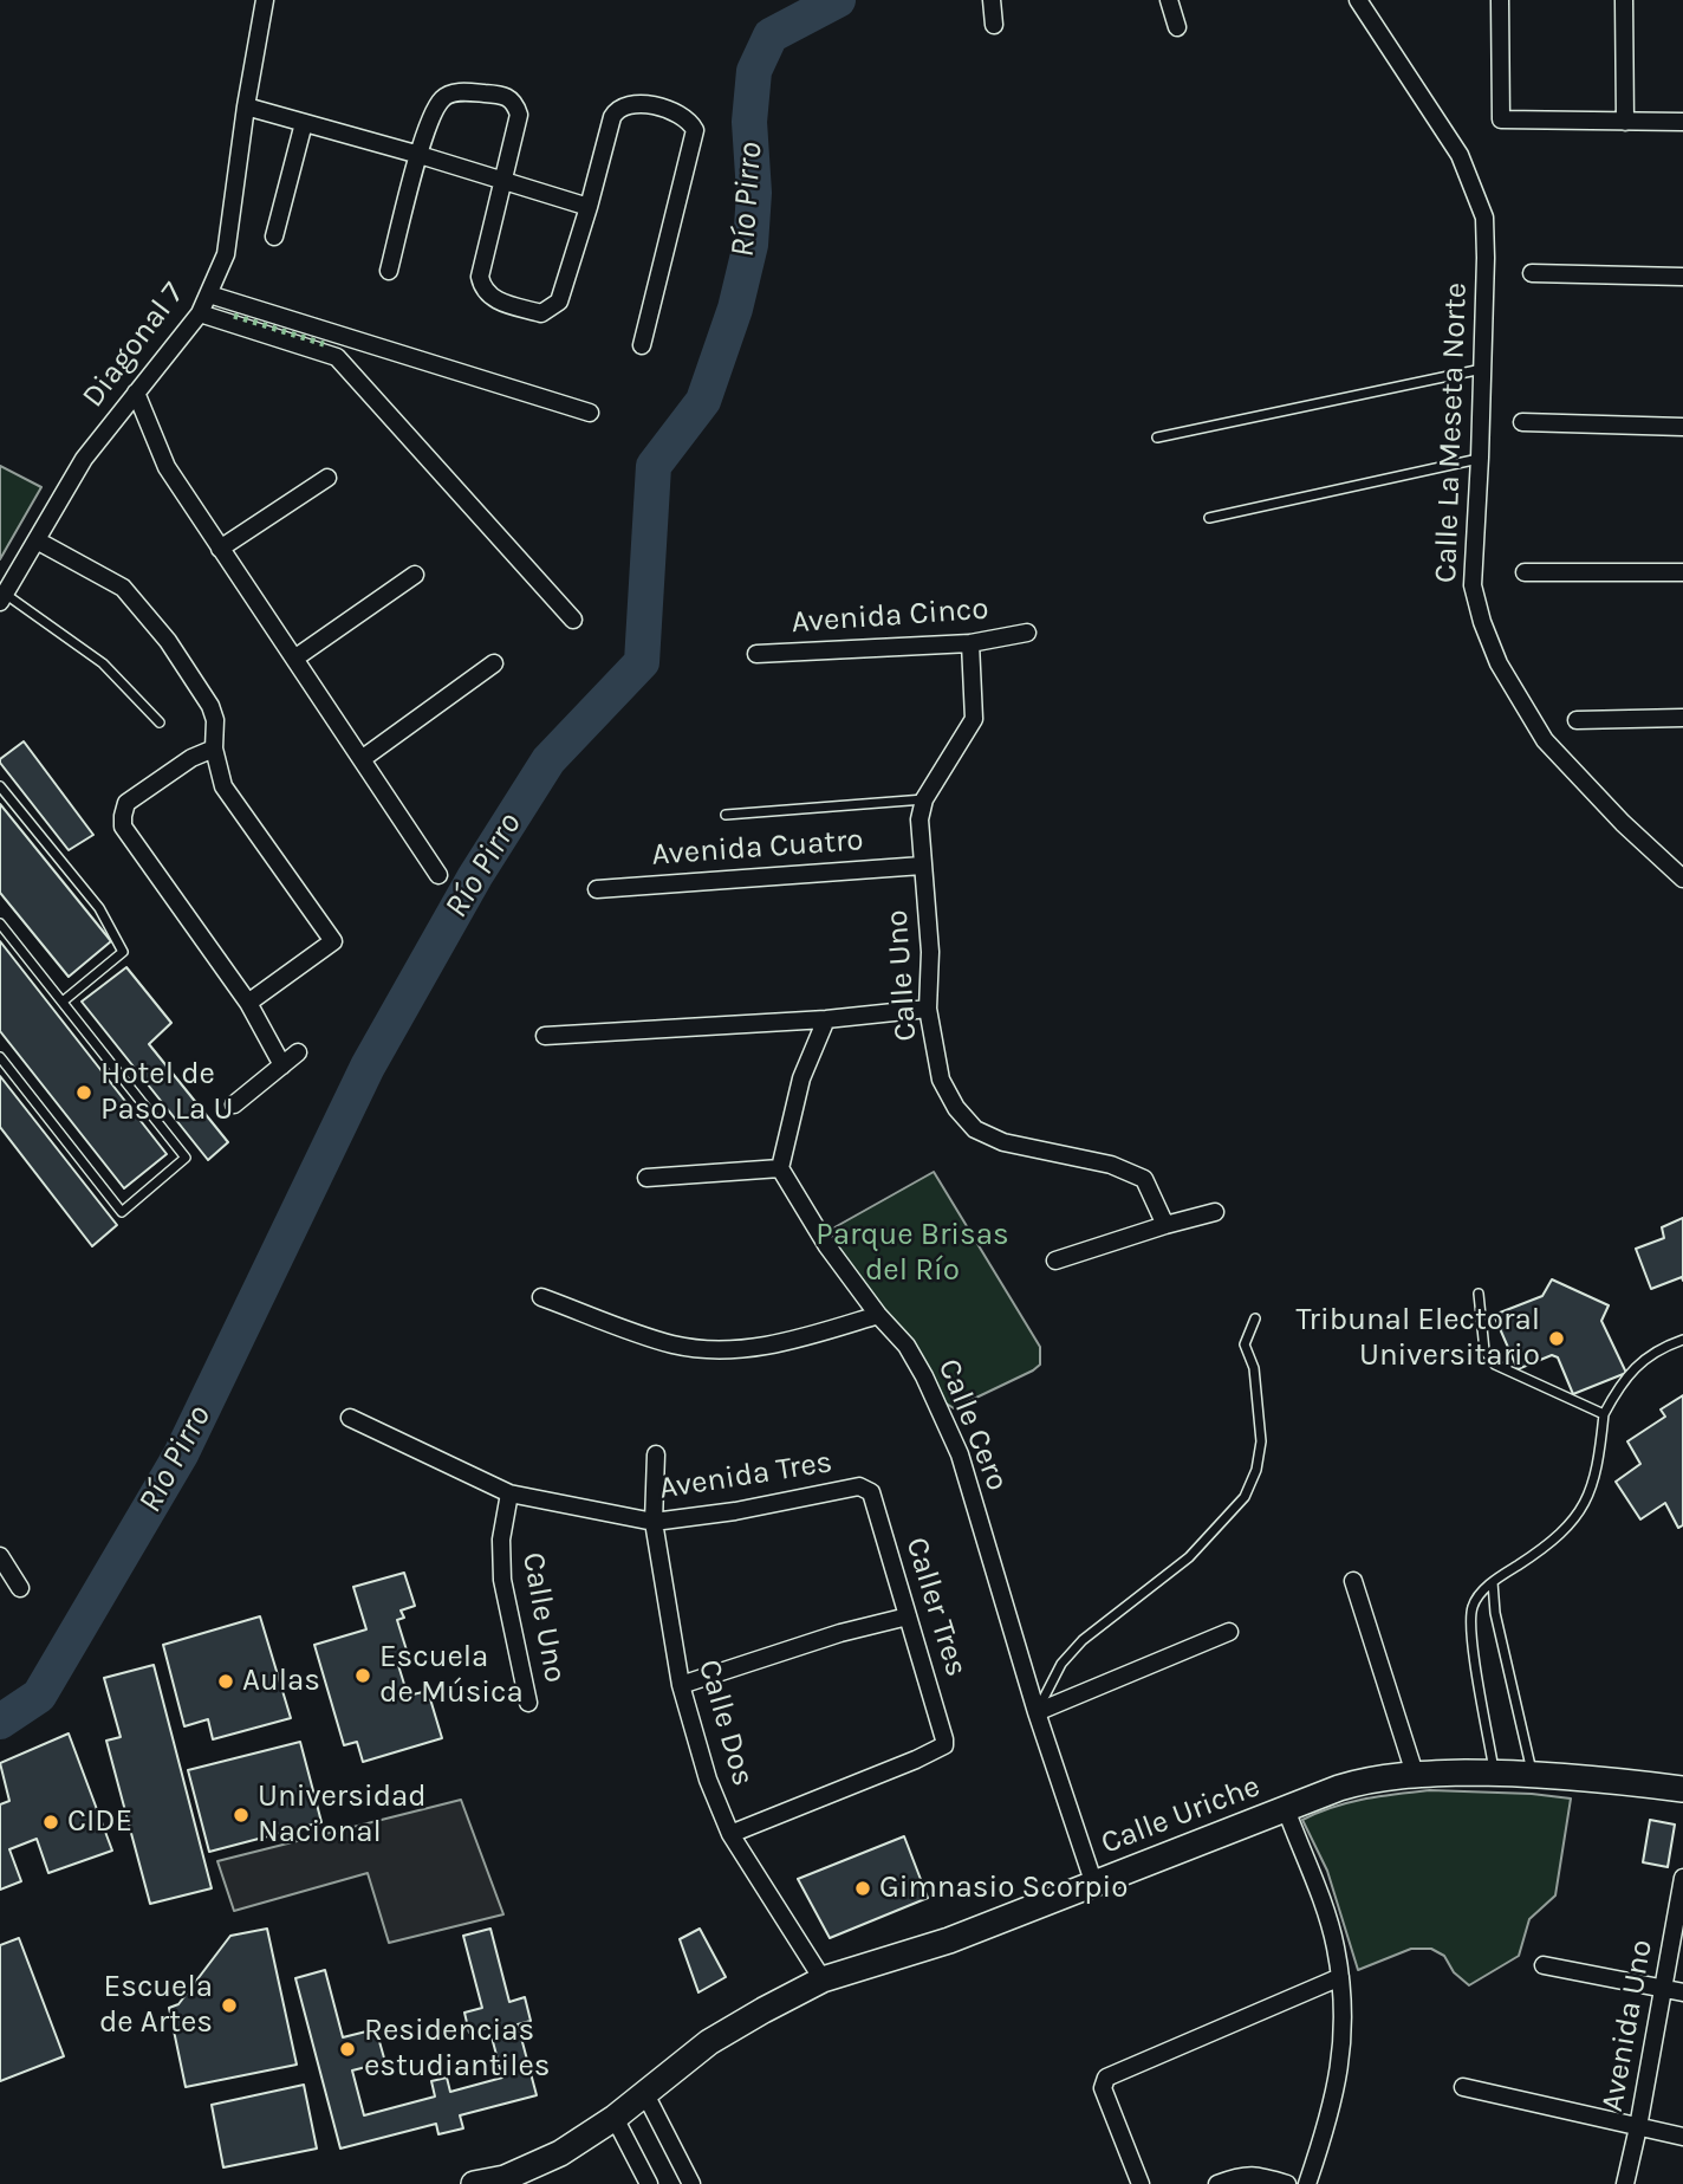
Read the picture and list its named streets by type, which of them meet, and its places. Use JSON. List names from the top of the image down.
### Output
{
  "streets": {
    "main road": ["Calle Uriche"],
    "street": [
      "Diagonal 7",
      "Calle La Meseta Norte",
      "Avenida Cinco",
      "Avenida Cuatro",
      "Calle Uno",
      "Calle Cero",
      "Avenida Tres",
      "Caller Tres",
      "Calle Dos",
      "Avenida Uno"
    ]
  },
  "crossings": [
    ["Avenida Cinco", "Calle Uno"],
    ["Avenida Cuatro", "Calle Uno"],
    ["Calle Uno", "Avenida Tres"],
    ["Calle Cero", "Calle Uriche"],
    ["Avenida Tres", "Caller Tres"],
    ["Avenida Tres", "Calle Dos"],
    ["Caller Tres", "Calle Dos"],
    ["Calle Dos", "Calle Uriche"]
  ],
  "water": ["Río Pirro"],
  "parks": ["Parque Brisas del Río"],
  "places": [
    "Hotel de Paso La U",
    "Tribunal Electoral Universitario",
    "Escuela de Música",
    "Aulas",
    "Universidad Nacional",
    "CIDE",
    "Gimnasio Scorpio",
    "Escuela de Artes",
    "Residencias estudiantiles"
  ]
}
